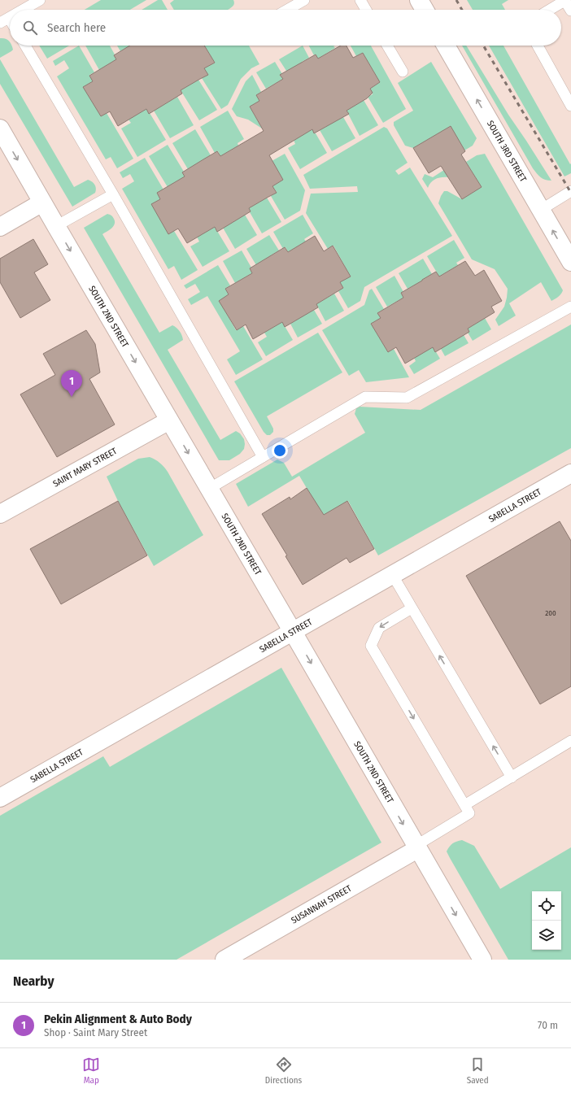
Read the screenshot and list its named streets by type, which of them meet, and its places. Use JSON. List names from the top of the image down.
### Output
{
  "streets": {
    "main road": [
      "SOUTH 3RD STREET",
      "SOUTH 2ND STREET",
      "SAINT MARY STREET",
      "SABELLA STREET",
      "SUSANNAH STREET"
    ]
  },
  "crossings": [
    ["SOUTH 2ND STREET", "SAINT MARY STREET"],
    ["SOUTH 2ND STREET", "SABELLA STREET"],
    ["SOUTH 2ND STREET", "SUSANNAH STREET"]
  ],
  "one_way": ["SOUTH 3RD STREET", "SOUTH 2ND STREET"],
  "house_numbers": ["200"],
  "page": {
    "search": "Search here",
    "pins": "1",
    "heading": "Nearby",
    "list": [
      {
        "mark": "1",
        "name": "Pekin Alignment & Auto Body",
        "note": "Shop · Saint Mary Street",
        "value": "70 m"
      }
    ],
    "nav": ["Map", "Directions", "Saved"]
  }
}
